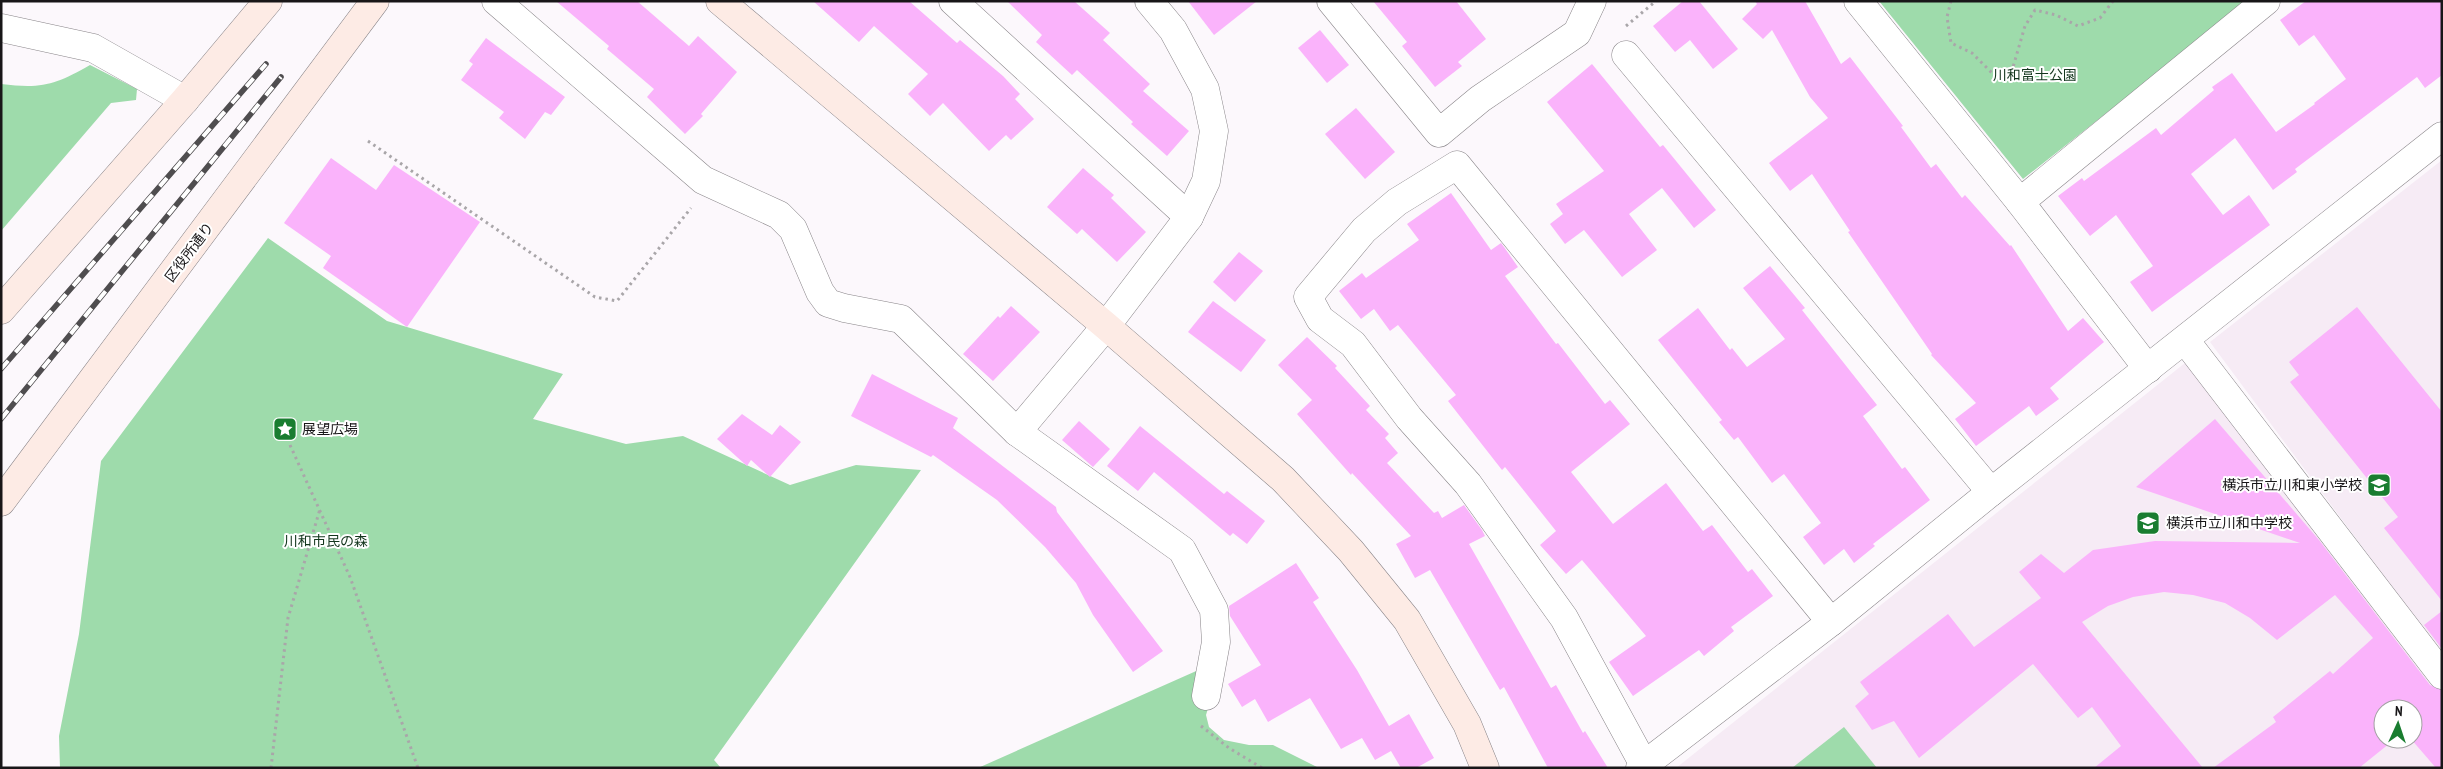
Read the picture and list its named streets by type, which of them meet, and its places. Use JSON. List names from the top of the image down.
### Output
{
  "streets": {
    "street": ["区役所通り"]
  },
  "parks": ["川和富士公園", "川和市民の森"],
  "places": {
    "place": ["展望広場"],
    "school or university": ["横浜市立川和東小学校", "横浜市立川和中学校"]
  },
  "north": "top"
}
